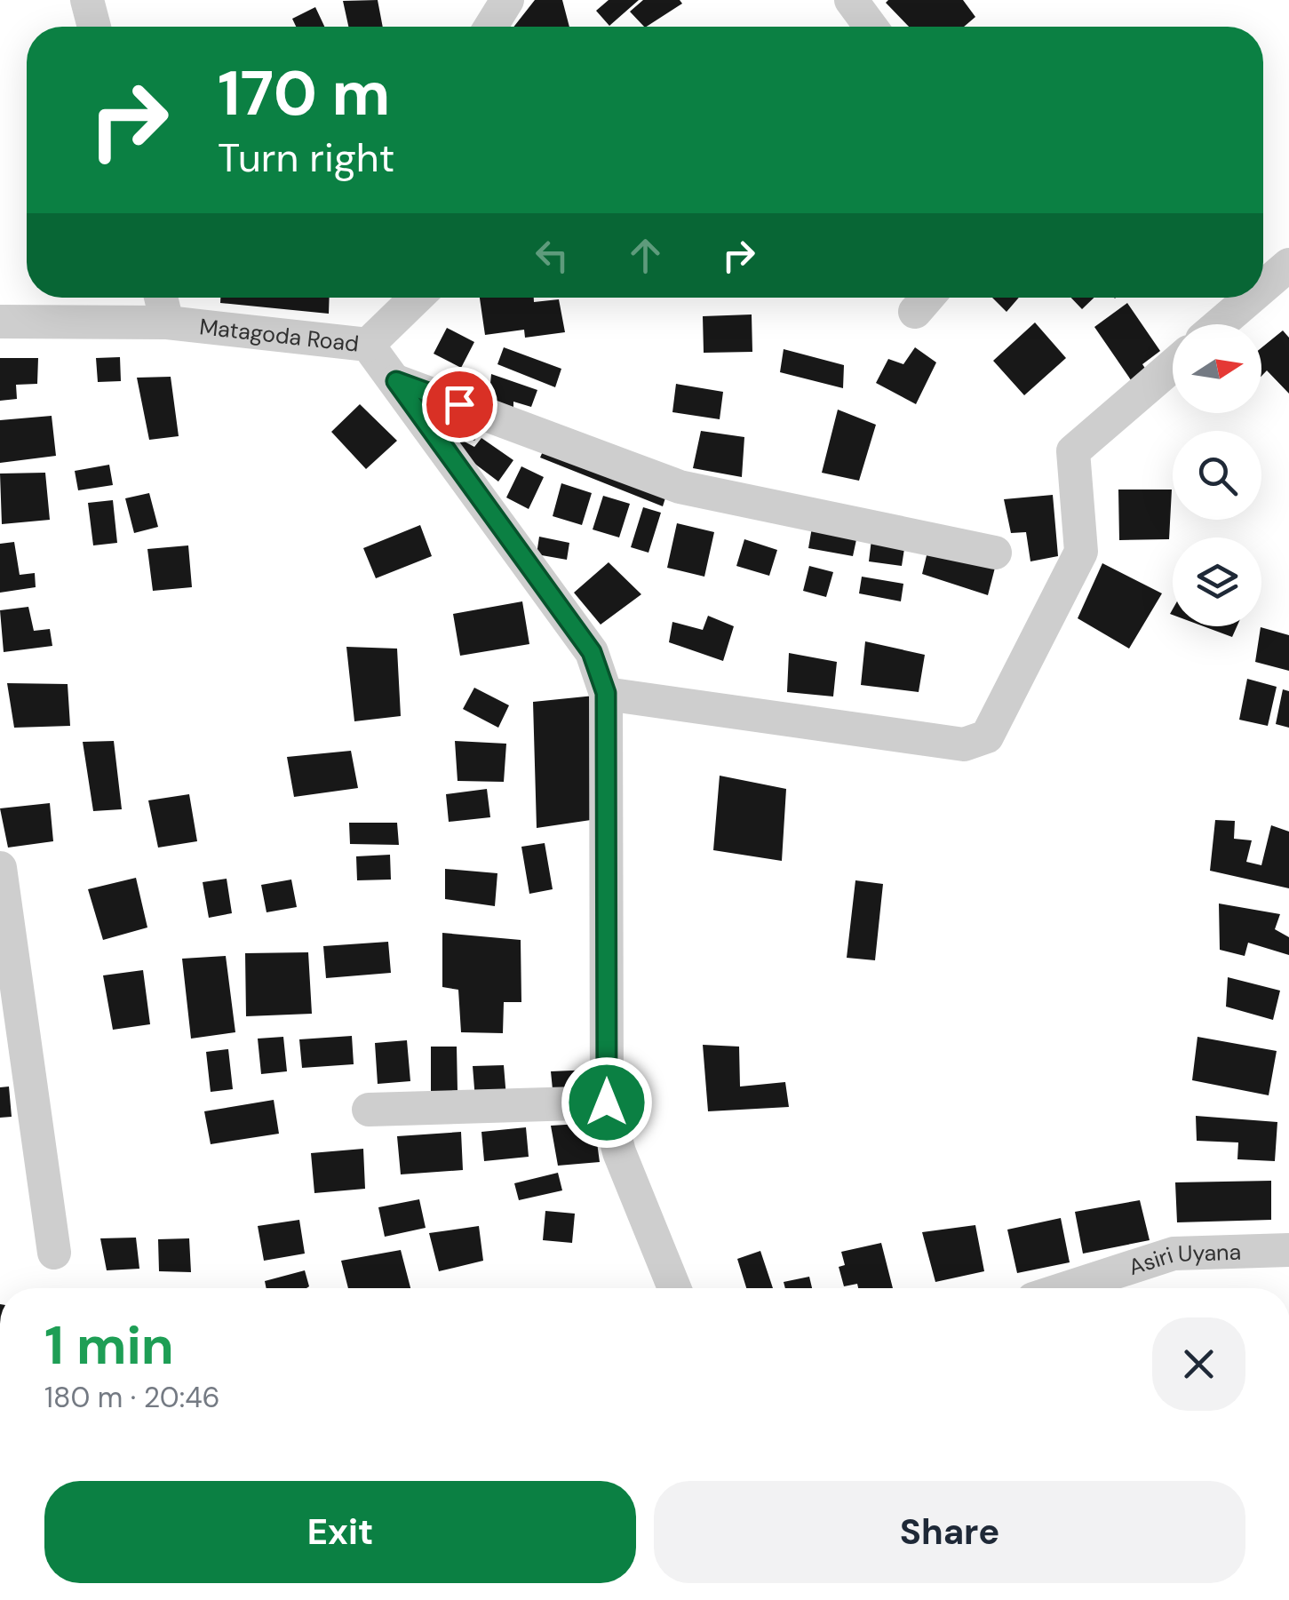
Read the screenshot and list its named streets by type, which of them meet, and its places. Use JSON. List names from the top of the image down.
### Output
{
  "streets": {
    "street": ["Matagoda Road", "Asiri Uyana"]
  },
  "north": "right",
  "page": {
    "turn": ["170 m", "Turn right"],
    "heading": ["1 min", "180 m · 20:46"],
    "buttons": ["Exit", "Share"]
  }
}
